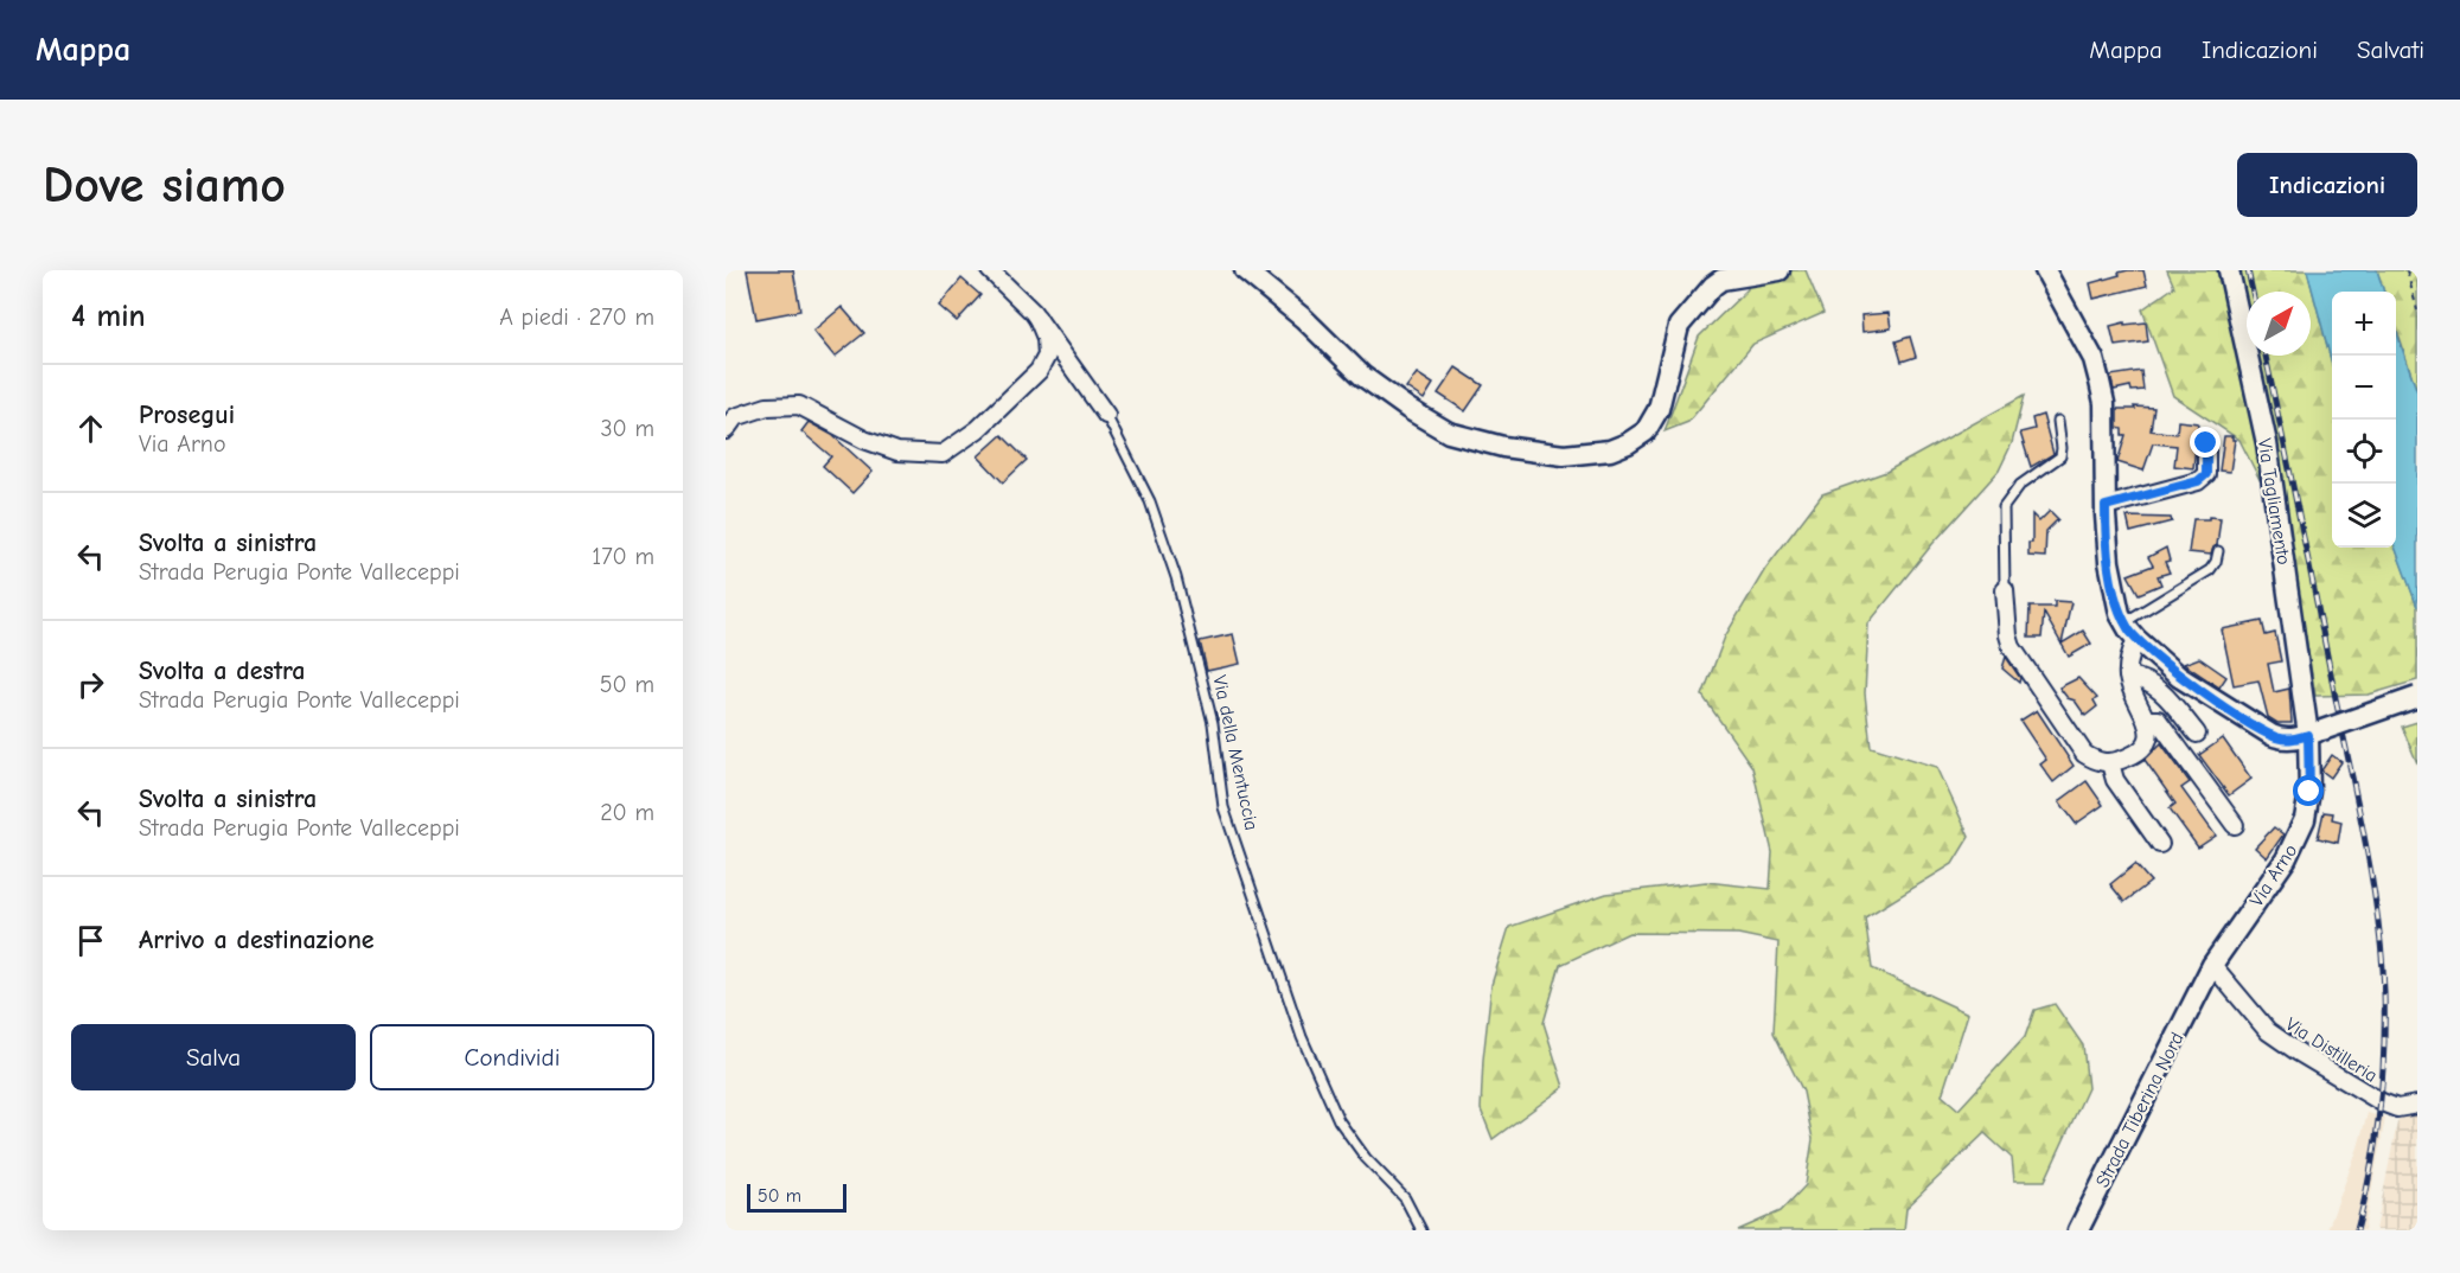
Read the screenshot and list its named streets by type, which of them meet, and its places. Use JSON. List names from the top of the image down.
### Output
{
  "streets": {
    "street": [
      "Via Tagliamento",
      "Via della Mentuccia",
      "Via Arno",
      "Via Distilleria",
      "Strada Tiberina Nord"
    ]
  },
  "crossings": [
    ["Via Tagliamento", "Via Arno"],
    ["Via Arno", "Via Distilleria"],
    ["Via Arno", "Strada Tiberina Nord"]
  ],
  "scale_bar": "50 m",
  "north": "top right",
  "page": {
    "header": "Mappa",
    "nav": ["Mappa", "Indicazioni", "Salvati"],
    "buttons": [
      "Indicazioni",
      ["Salva", "Condividi"]
    ],
    "title": "Dove siamo",
    "heading": ["4 min", "A piedi · 270 m"],
    "map_buttons": ["+", "−"],
    "list": [
      ["Prosegui", "Via Arno", "30 m"],
      ["Svolta a sinistra", "Strada Perugia Ponte Valleceppi", "170 m"],
      ["Svolta a destra", "Strada Perugia Ponte Valleceppi", "50 m"],
      ["Svolta a sinistra", "Strada Perugia Ponte Valleceppi", "20 m"],
      "Arrivo a destinazione"
    ],
    "scale": "50 m"
  }
}
